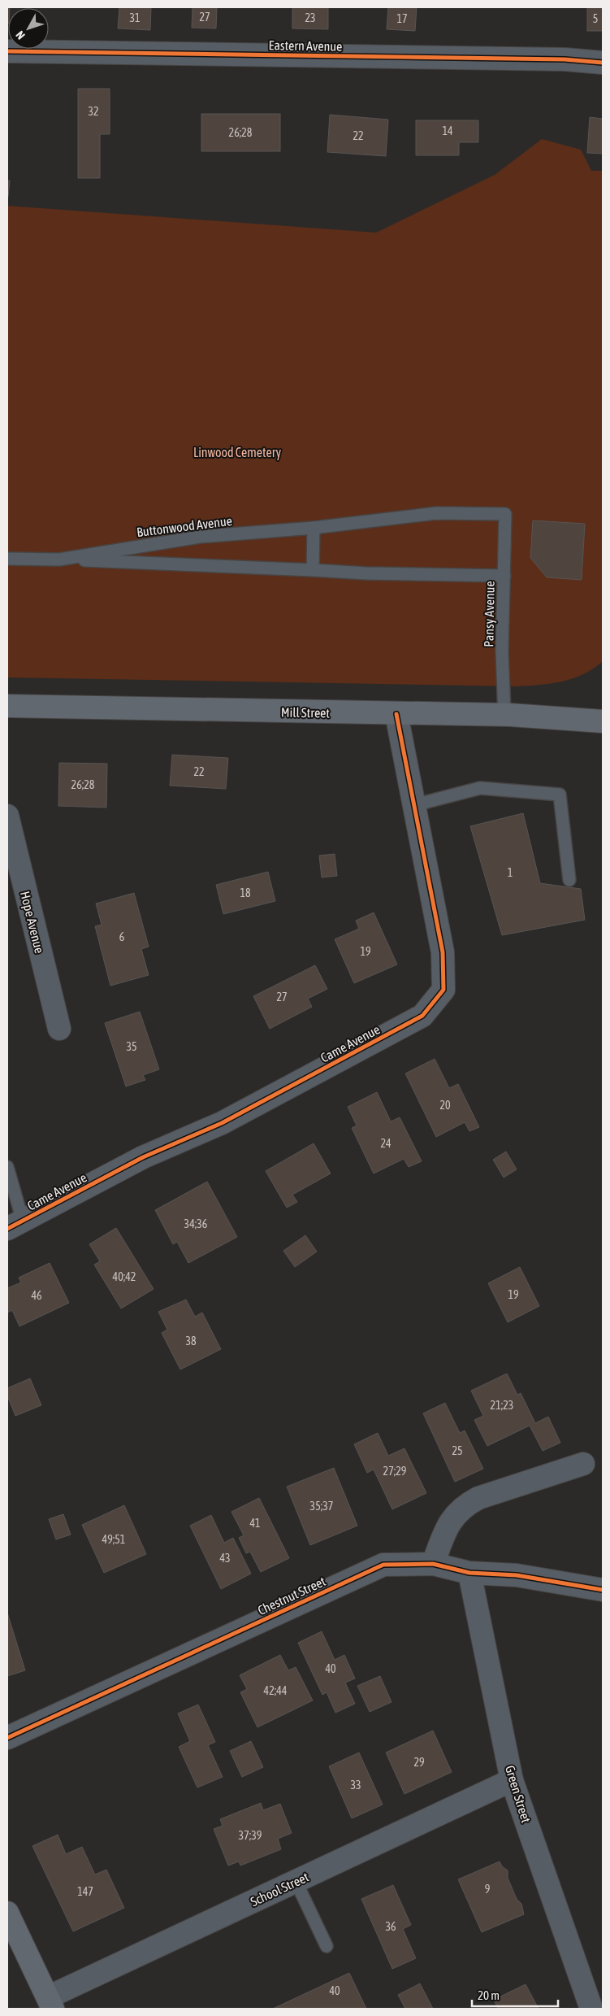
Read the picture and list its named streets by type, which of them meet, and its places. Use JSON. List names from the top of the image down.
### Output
{
  "streets": {
    "main road": ["Mill Street"],
    "street": [
      "Eastern Avenue",
      "Hope Avenue",
      "Came Avenue",
      "Chestnut Street",
      "Green Street",
      "School Street"
    ],
    "lane": ["Buttonwood Avenue", "Pansy Avenue"]
  },
  "crossings": [
    ["Buttonwood Avenue", "Pansy Avenue"],
    ["Pansy Avenue", "Mill Street"],
    ["Mill Street", "Came Avenue"],
    ["Chestnut Street", "Green Street"],
    ["Green Street", "School Street"]
  ],
  "parks": ["Linwood Cemetery"],
  "house_numbers": [
    "27",
    "31",
    "23",
    "17",
    "5",
    "32",
    "14",
    "26;28",
    "22",
    "22",
    "26;28",
    "1",
    "18",
    "6",
    "19",
    "27",
    "35",
    "20",
    "24",
    "34;36",
    "40;42",
    "19",
    "46",
    "38",
    "21;23",
    "25",
    "27;29",
    "35;37",
    "41",
    "49;51",
    "43",
    "40",
    "42;44",
    "29",
    "33",
    "37;39",
    "9",
    "147",
    "36",
    "40"
  ],
  "scale_bar": "20 m",
  "north": "bottom left"
}
